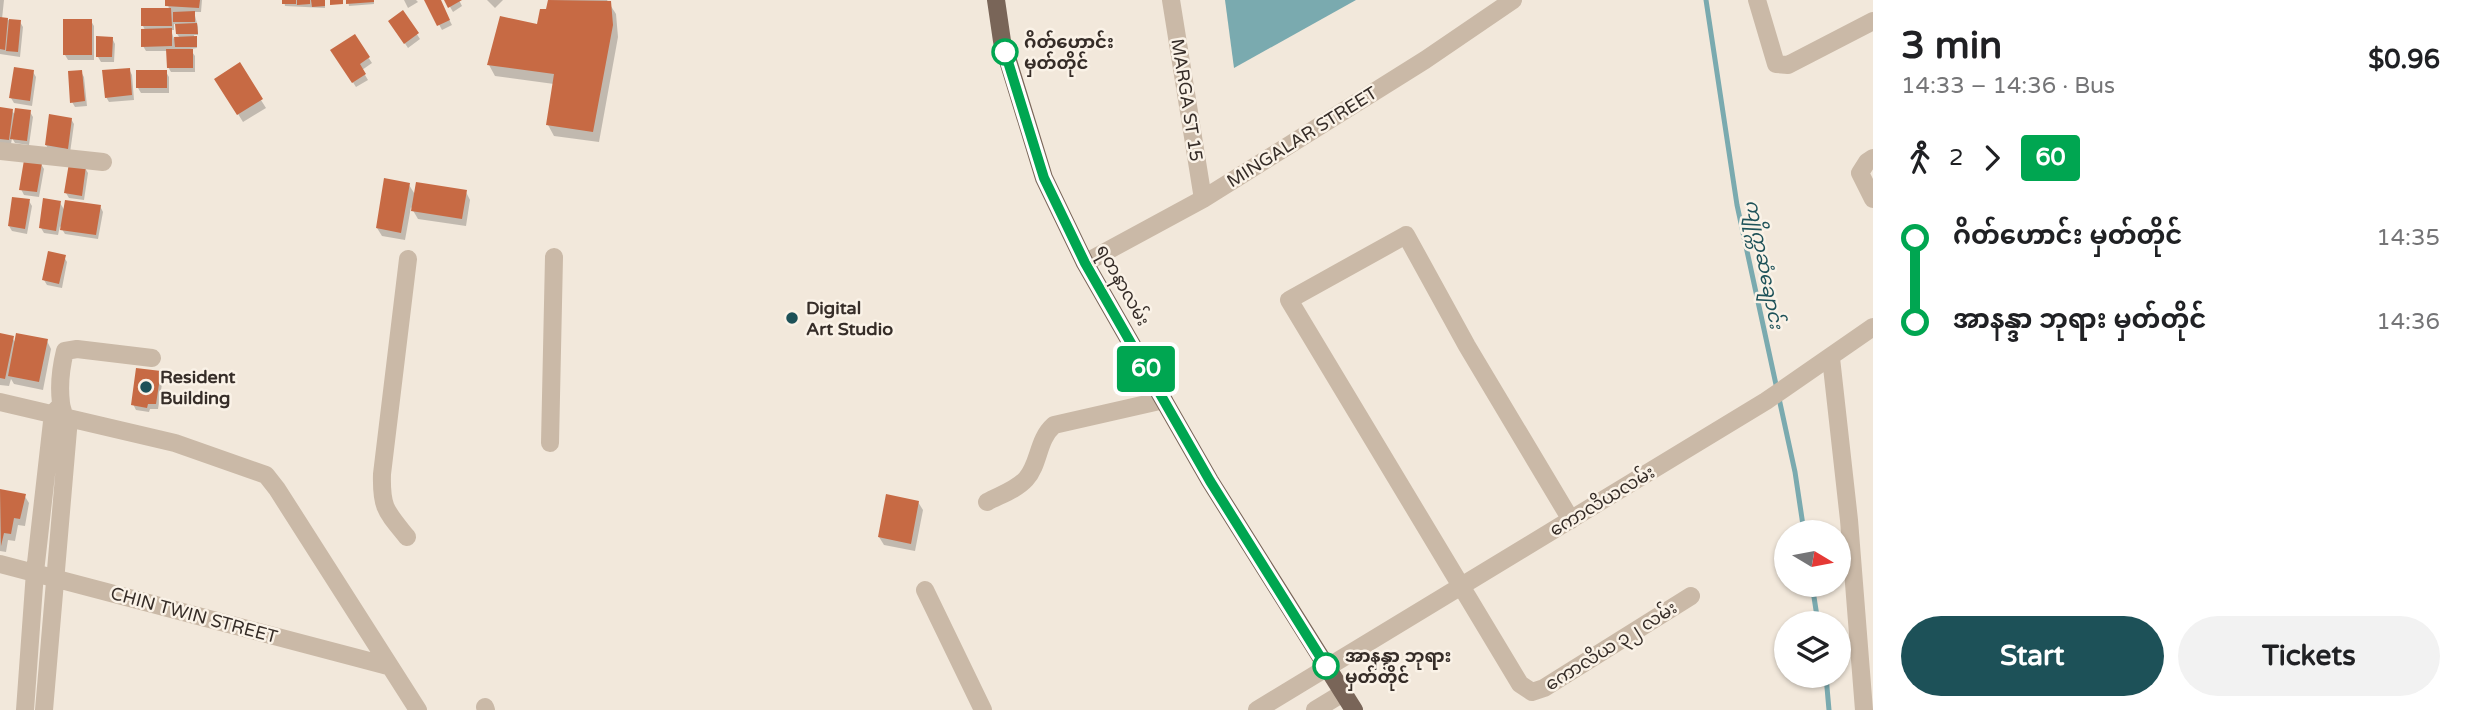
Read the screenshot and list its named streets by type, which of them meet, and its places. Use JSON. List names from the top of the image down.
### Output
{
  "streets": {
    "main road": ["ရတနာလမ်း"],
    "street": [
      "MARGA ST 15",
      "MINGALAR STREET",
      "ကောလိယလမ်း",
      "CHIN TWIN STREET",
      "ကောလိယ ၃၂ လမ်း"
    ]
  },
  "crossings": [
    ["MARGA ST 15", "MINGALAR STREET"],
    ["MINGALAR STREET", "ရတနာလမ်း"],
    ["ရတနာလမ်း", "ကောလိယလမ်း"],
    ["ကောလိယလမ်း", "ကောလိယ ၃၂ လမ်း"]
  ],
  "water": ["ကျိုက္ကဆံချောင်း"],
  "places": [
    "ဂိတ်ဟောင်း မှတ်တိုင်",
    "Digital Art Studio",
    "Resident Building",
    "အာနန္ဒာ ဘုရား မှတ်တိုင်"
  ],
  "lines": ["bus line 60"],
  "north": "right",
  "page": {
    "on_map": "60",
    "heading": ["3 min", "14:33 – 14:36 · Bus", "$0.96"],
    "legs": ["2", "60"],
    "list": [
      {
        "name": "ဂိတ်ဟောင်း မှတ်တိုင်",
        "value": "14:35"
      },
      {
        "name": "အာနန္ဒာ ဘုရား မှတ်တိုင်",
        "value": "14:36"
      }
    ],
    "buttons": ["Start", "Tickets"]
  }
}
